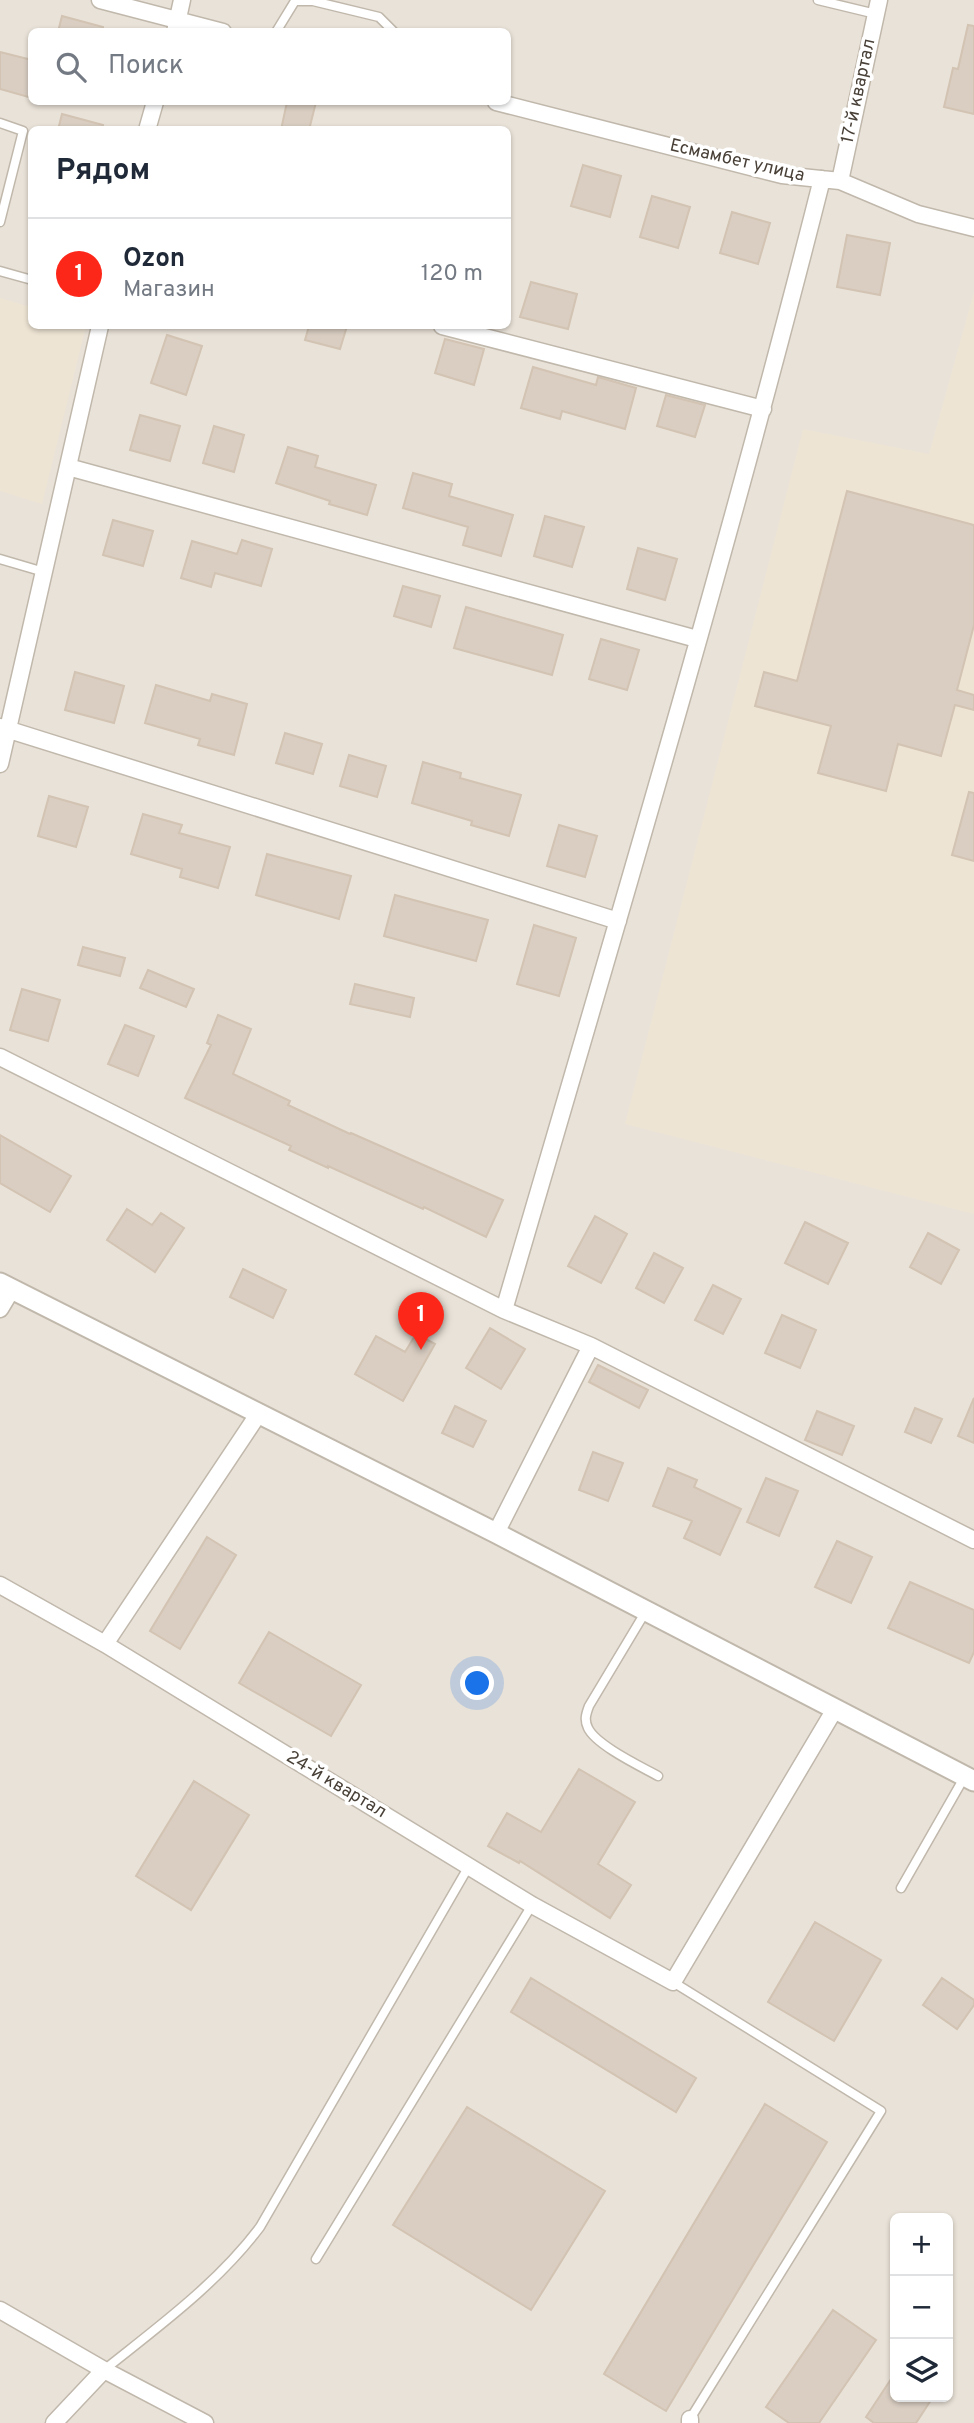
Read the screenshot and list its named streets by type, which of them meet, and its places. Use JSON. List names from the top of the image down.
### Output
{
  "streets": {
    "street": ["17-й квартал", "Есмамбет улица", "24-й квартал"]
  },
  "crossings": [
    ["17-й квартал", "Есмамбет улица"]
  ],
  "page": {
    "search": "Поиск",
    "heading": "Рядом",
    "list": [
      {
        "mark": "1",
        "name": "Ozon",
        "note": "Магазин",
        "value": "120 m"
      }
    ],
    "pins": "1",
    "map_buttons": ["+", "−"]
  }
}
